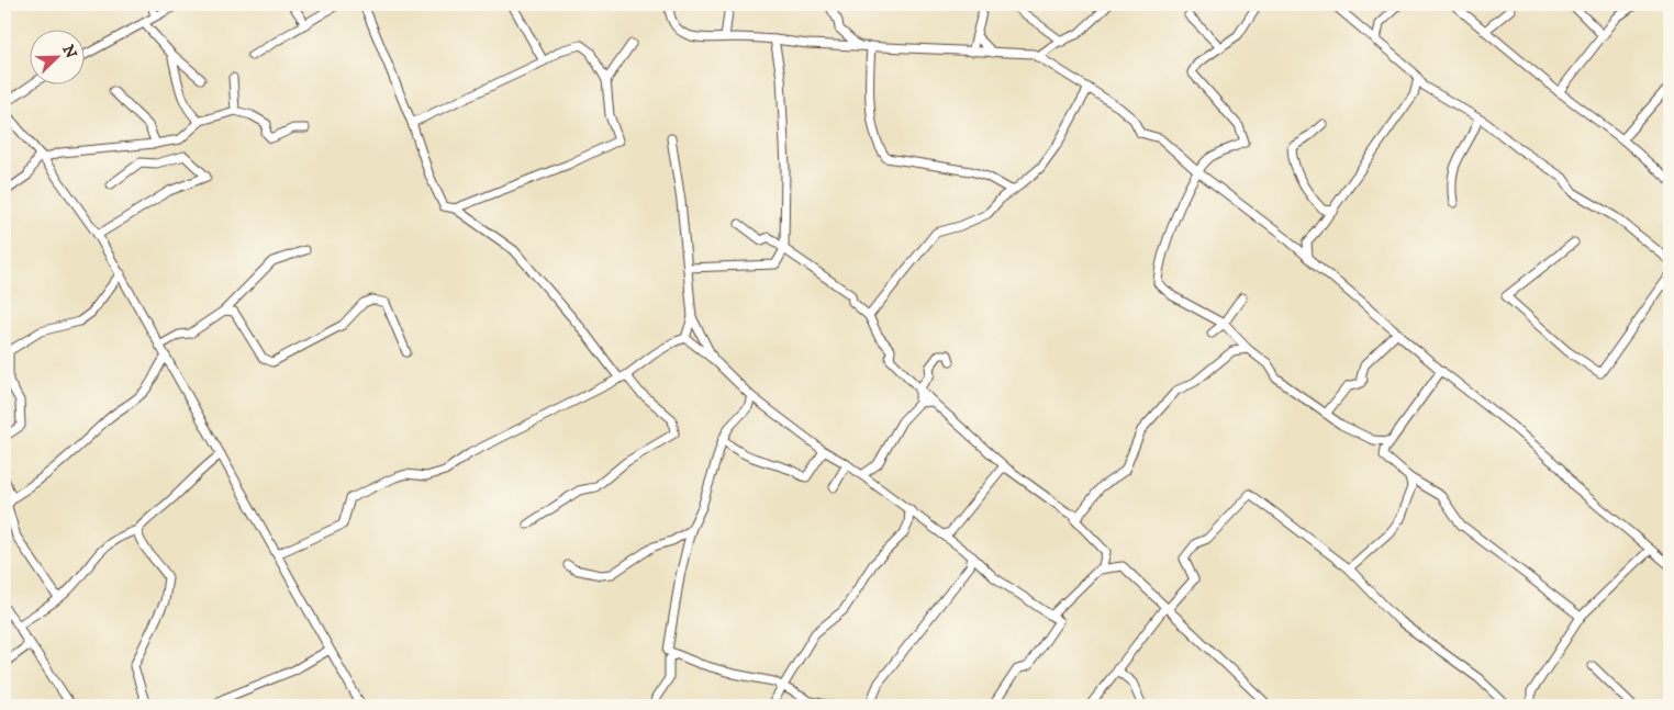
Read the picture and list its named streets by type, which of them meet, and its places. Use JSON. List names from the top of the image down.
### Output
{
  "north": "top right"
}
